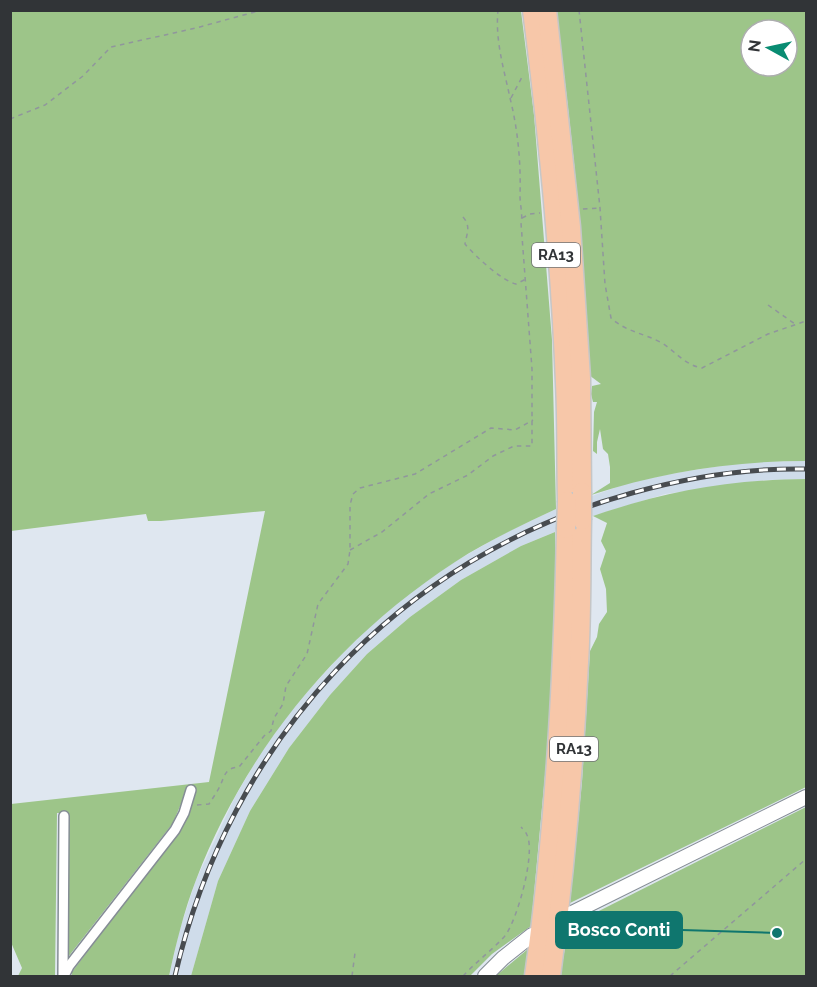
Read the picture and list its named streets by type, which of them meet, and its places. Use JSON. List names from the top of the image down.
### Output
{
  "streets": {
    "highway": ["RA13"]
  },
  "places": ["Bosco Conti"],
  "north": "left"
}
